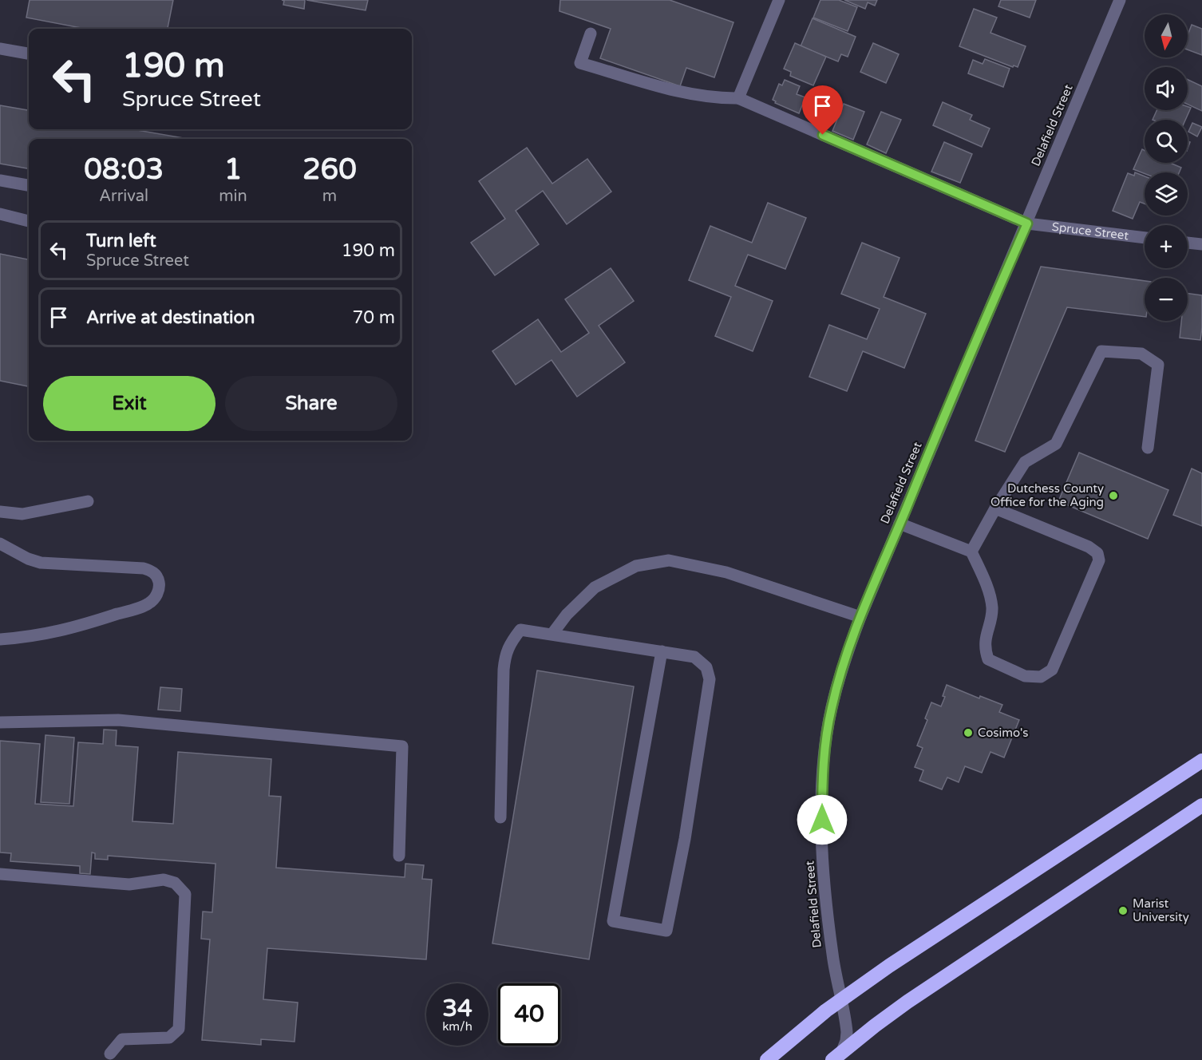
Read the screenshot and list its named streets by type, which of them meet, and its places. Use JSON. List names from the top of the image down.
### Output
{
  "streets": {
    "street": ["Delafield Street", "Spruce Street"]
  },
  "crossings": [
    ["Delafield Street", "Spruce Street"]
  ],
  "places": ["Dutchess County Office for the Aging", "Cosimo's", "Marist University"],
  "north": "bottom",
  "page": {
    "map_buttons": ["+", "−"],
    "turn": ["190 m", "Spruce Street"],
    "eta": [
      "08:03",
      "Arrival",
      "1",
      "min",
      "260",
      "m"
    ],
    "list": [
      {
        "name": "Turn left",
        "note": "Spruce Street",
        "value": "190 m"
      },
      {
        "name": "Arrive at destination",
        "value": "70 m"
      }
    ],
    "buttons": ["Exit", "Share"],
    "speed": "34 km/h",
    "limit": "40"
  }
}
